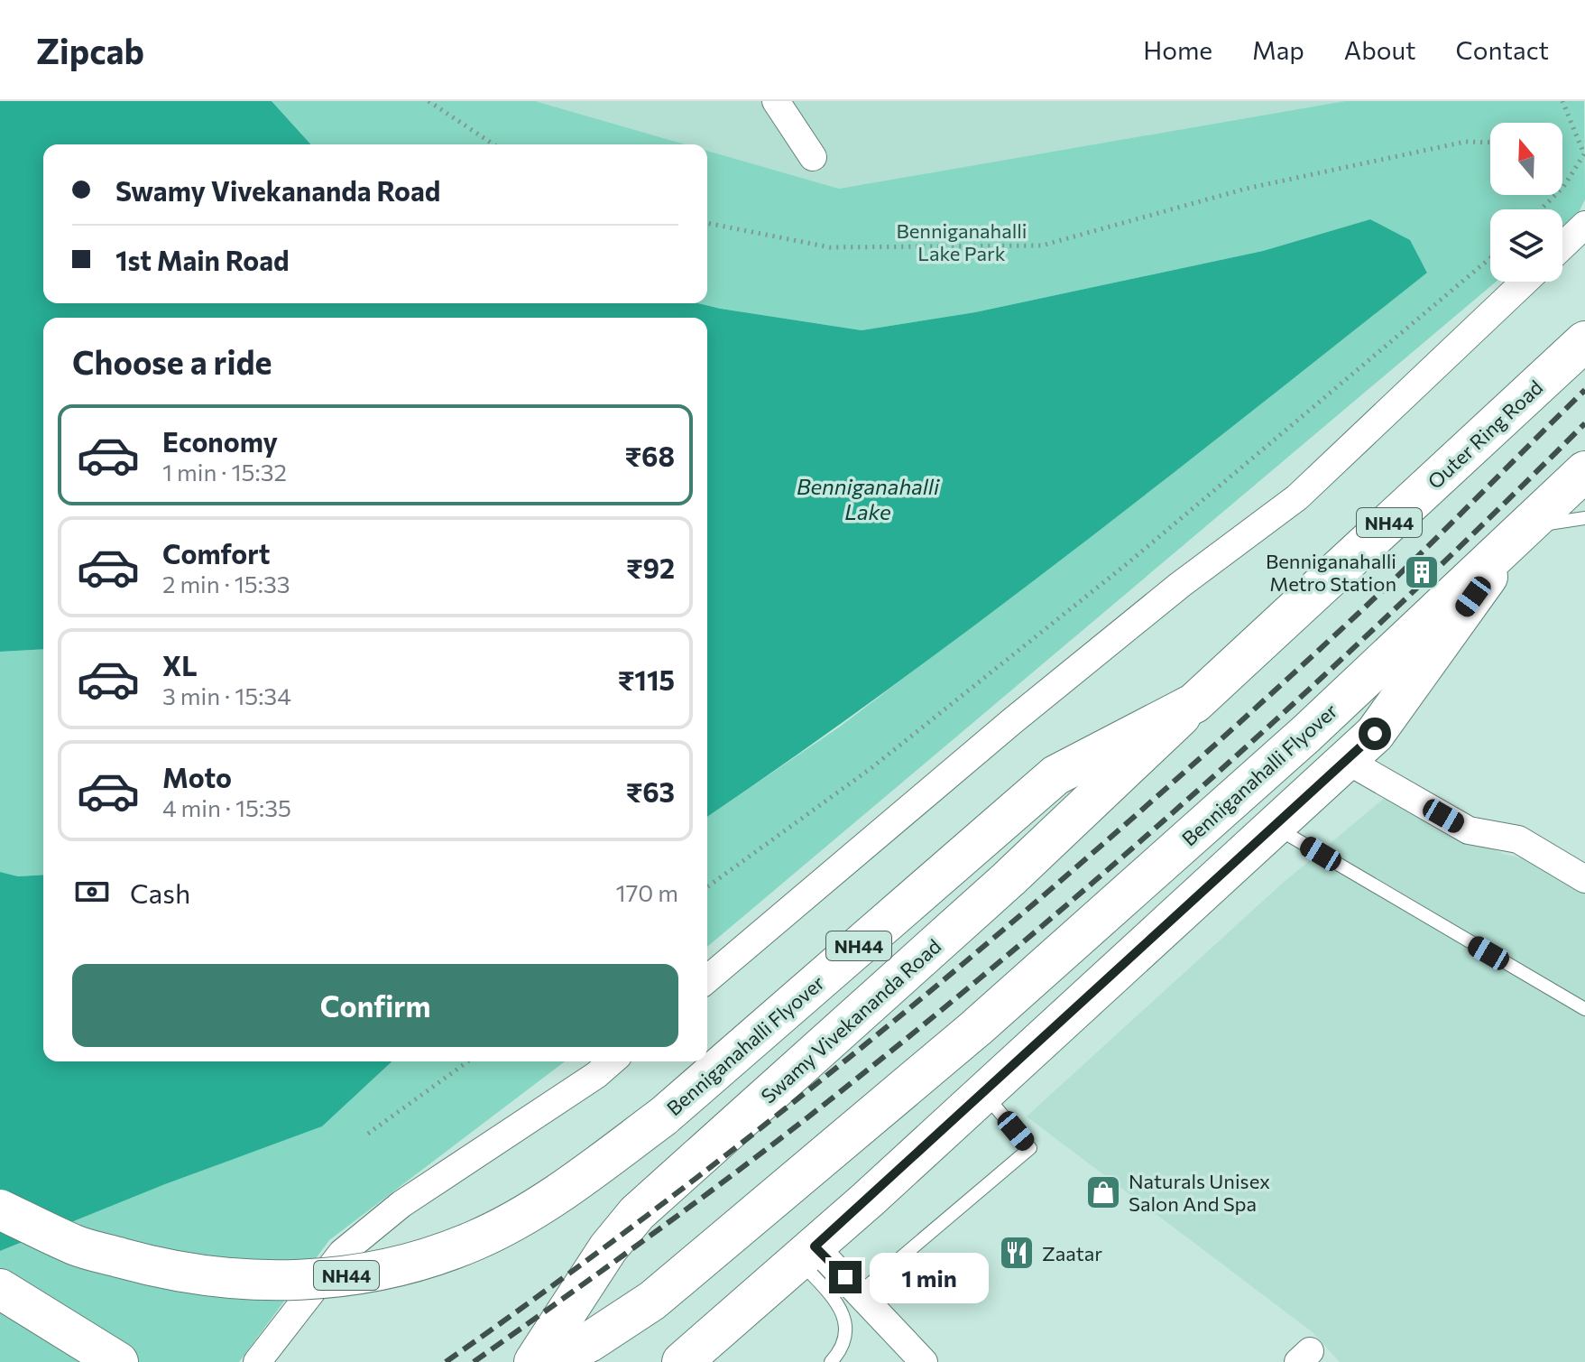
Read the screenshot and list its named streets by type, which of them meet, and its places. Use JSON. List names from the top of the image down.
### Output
{
  "streets": {
    "main road": [
      "Outer Ring Road",
      "NH44",
      "Benniganahalli Flyover",
      "Swamy Vivekananda Road"
    ]
  },
  "crossings": [
    ["Outer Ring Road", "Benniganahalli Flyover"],
    ["Outer Ring Road", "Swamy Vivekananda Road"],
    ["Benniganahalli Flyover", "Swamy Vivekananda Road"]
  ],
  "water": ["Benniganahalli Lake"],
  "parks": ["Benniganahalli Lake Park"],
  "places": {
    "building": ["Benniganahalli Metro Station"],
    "shop": ["Naturals Unisex Salon And Spa"],
    "restaurant": ["Zaatar"]
  },
  "north": "top",
  "page": {
    "header": "Zipcab",
    "nav": [
      "Home",
      "Map",
      "About",
      "Contact"
    ],
    "banner": ["Swamy Vivekananda Road", "1st Main Road"],
    "heading": "Choose a ride",
    "list": [
      {
        "name": "Economy",
        "note": "1 min · 15:32",
        "value": "₹68"
      },
      {
        "name": "Comfort",
        "note": "2 min · 15:33",
        "value": "₹92"
      },
      {
        "name": "XL",
        "note": "3 min · 15:34",
        "value": "₹115"
      },
      {
        "name": "Moto",
        "note": "4 min · 15:35",
        "value": "₹63"
      }
    ],
    "pay": ["Cash", "170 m"],
    "buttons": "Confirm",
    "bubble": "1 min"
  }
}
